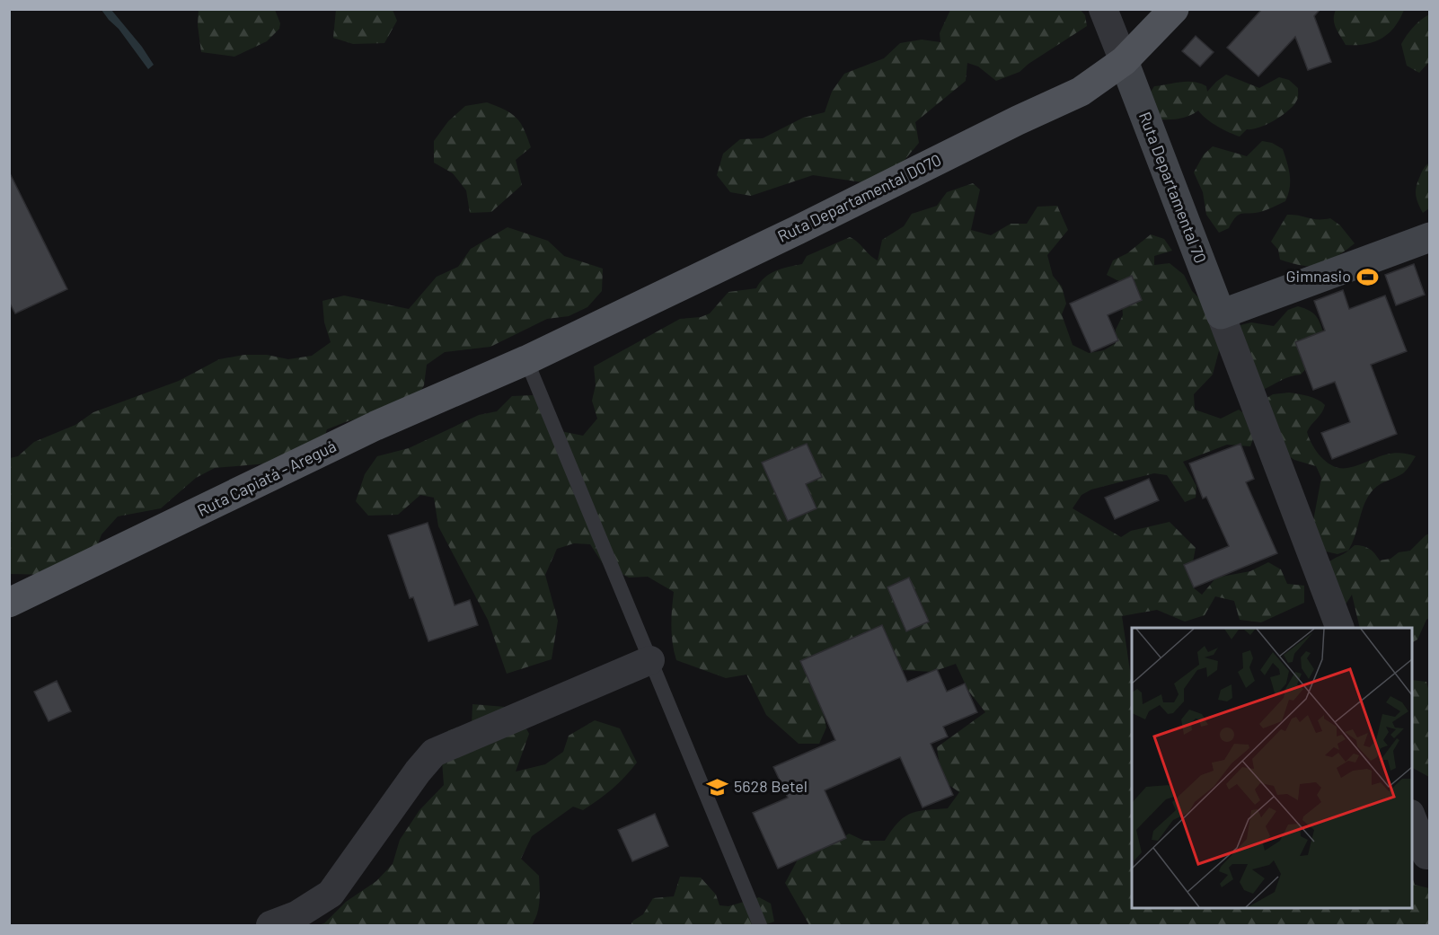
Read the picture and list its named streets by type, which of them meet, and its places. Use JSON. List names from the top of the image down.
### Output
{
  "streets": {
    "main road": ["Ruta Departamental 70", "Ruta Departamental D070", "Ruta Capiatá - Areguá"]
  },
  "crossings": [
    ["Ruta Departamental 70", "Ruta Departamental D070"],
    ["Ruta Departamental D070", "Ruta Capiatá - Areguá"]
  ],
  "places": {
    "sports": ["Gimnasio"],
    "school or university": ["5628 Betel"]
  }
}
